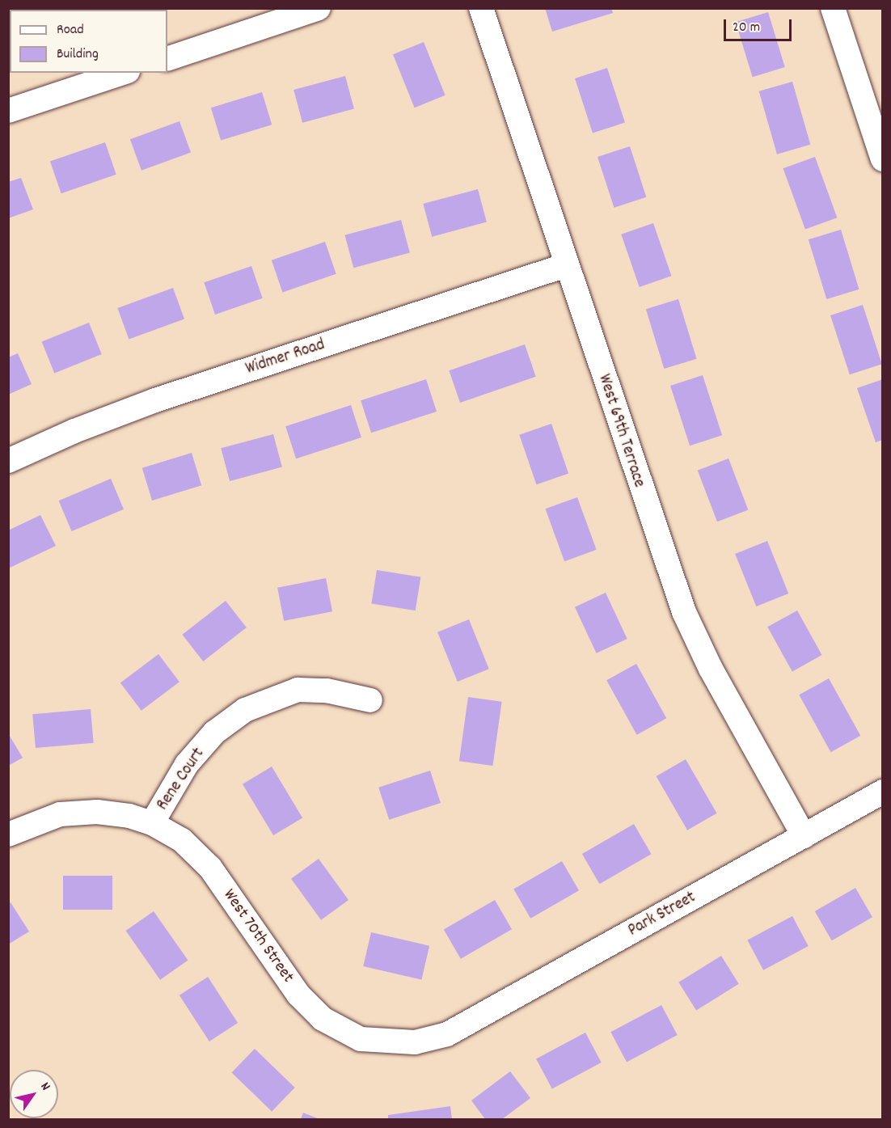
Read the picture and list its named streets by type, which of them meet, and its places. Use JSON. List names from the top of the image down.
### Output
{
  "streets": {
    "street": [
      "Widmer Road",
      "West 69th Terrace",
      "Rene Court",
      "Park Street",
      "West 70th Street"
    ]
  },
  "crossings": [
    ["Widmer Road", "West 69th Terrace"],
    ["West 69th Terrace", "Park Street"],
    ["Rene Court", "West 70th Street"],
    ["Park Street", "West 70th Street"]
  ],
  "legend": ["Road", "Building"],
  "scale_bar": "20 m",
  "north": "top right"
}
